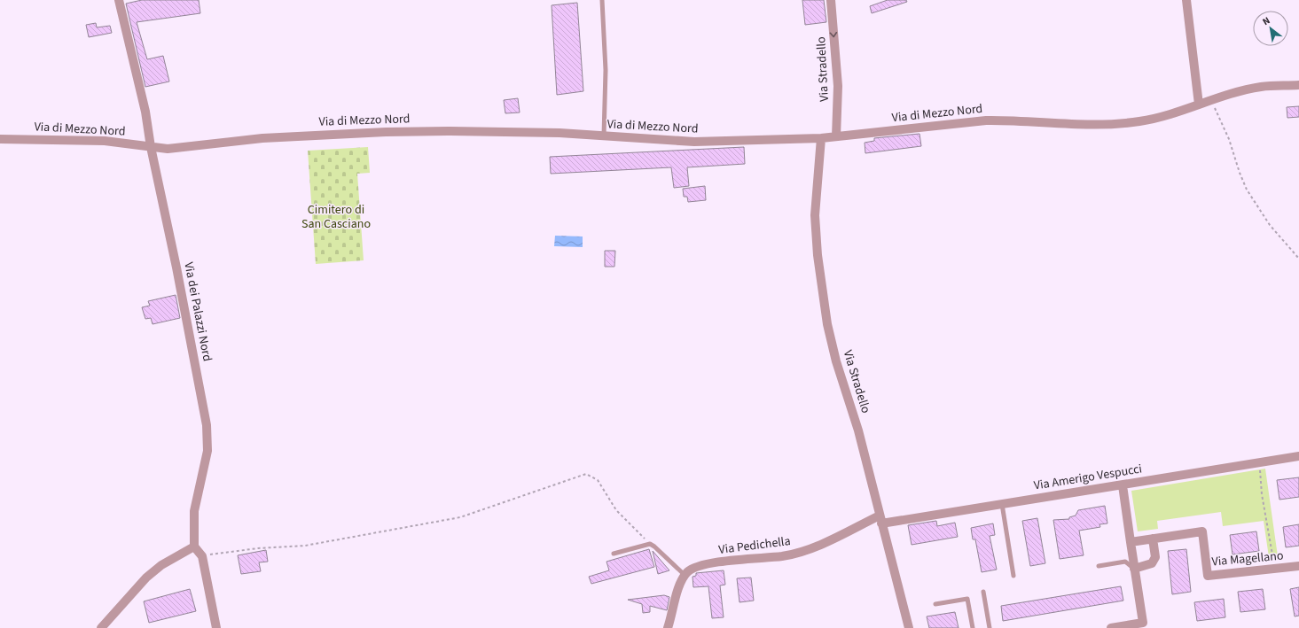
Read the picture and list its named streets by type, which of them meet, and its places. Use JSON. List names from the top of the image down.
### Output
{
  "streets": {
    "street": [
      "Via Stradello",
      "Via di Mezzo Nord",
      "Via dei Palazzi Nord",
      "Via Amerigo Vespucci",
      "Via Pedichella",
      "Via Magellano"
    ]
  },
  "crossings": [
    ["Via Stradello", "Via di Mezzo Nord"],
    ["Via Stradello", "Via Amerigo Vespucci"],
    ["Via Stradello", "Via Pedichella"],
    ["Via di Mezzo Nord", "Via dei Palazzi Nord"],
    ["Via Amerigo Vespucci", "Via Pedichella"]
  ],
  "parks": ["Cimitero di San Casciano"],
  "north": "top left"
}
